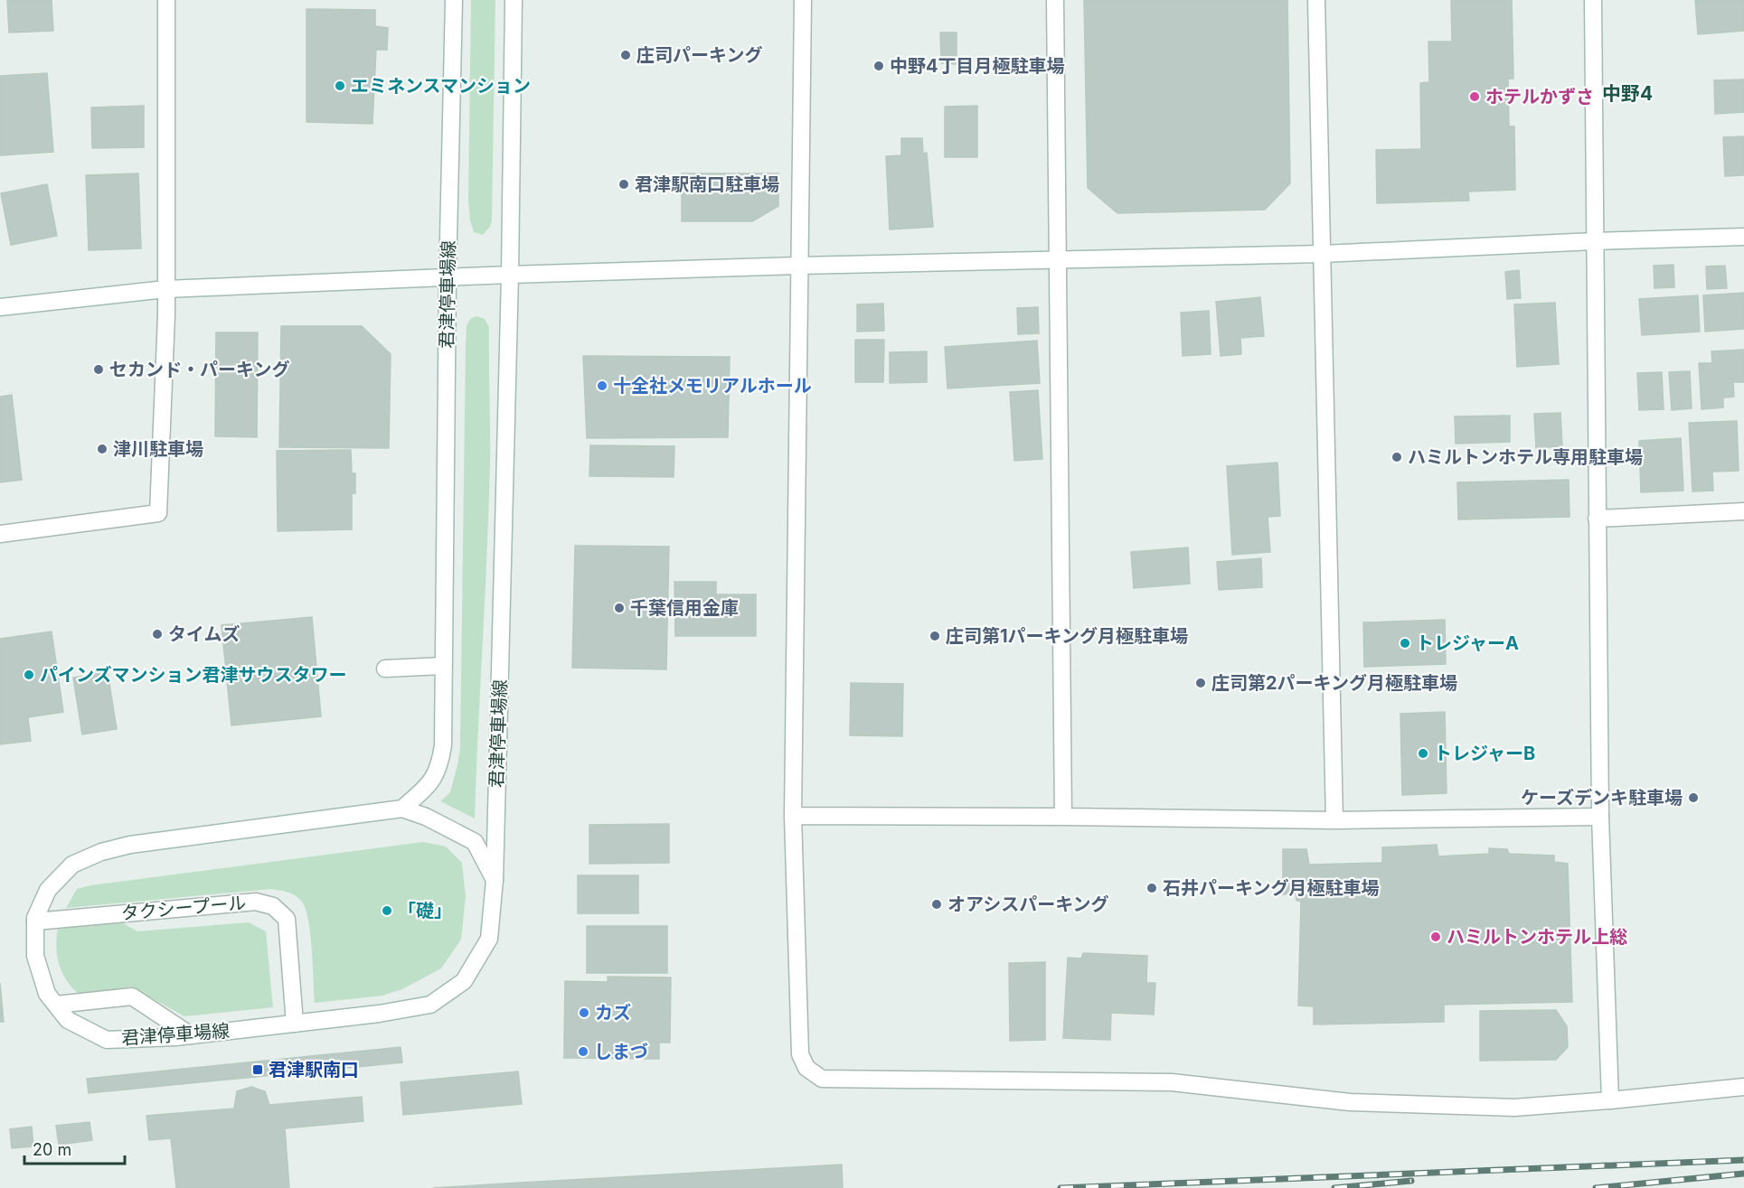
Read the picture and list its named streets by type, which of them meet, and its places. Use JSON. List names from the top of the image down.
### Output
{
  "streets": {
    "street": ["君津停車場線", "タクシープール"]
  },
  "crossings": [
    ["君津停車場線", "タクシープール"]
  ],
  "districts": ["中野4"],
  "places": {
    "other": [
      "庄司パーキング",
      "中野4丁目月極駐車場",
      "エミネンスマンション",
      "ホテルかずさ",
      "君津駅南口駐車場",
      "セカンド・パーキング",
      "十全社メモリアルホール",
      "津川駐車場",
      "ハミルトンホテル専用駐車場",
      "千葉信用金庫",
      "タイムズ",
      "庄司第1パーキング月極駐車場",
      "トレジャーA",
      "パインズマンション君津サウスタワー",
      "庄司第2パーキング月極駐車場",
      "トレジャーB",
      "ケーズデンキ駐車場",
      "石井パーキング月極駐車場",
      "オアシスパーキング",
      "「礎」",
      "ハミルトンホテル上総",
      "カズ",
      "しまづ"
    ],
    "transit": ["君津駅南口"]
  },
  "scale_bar": "20 m"
}
